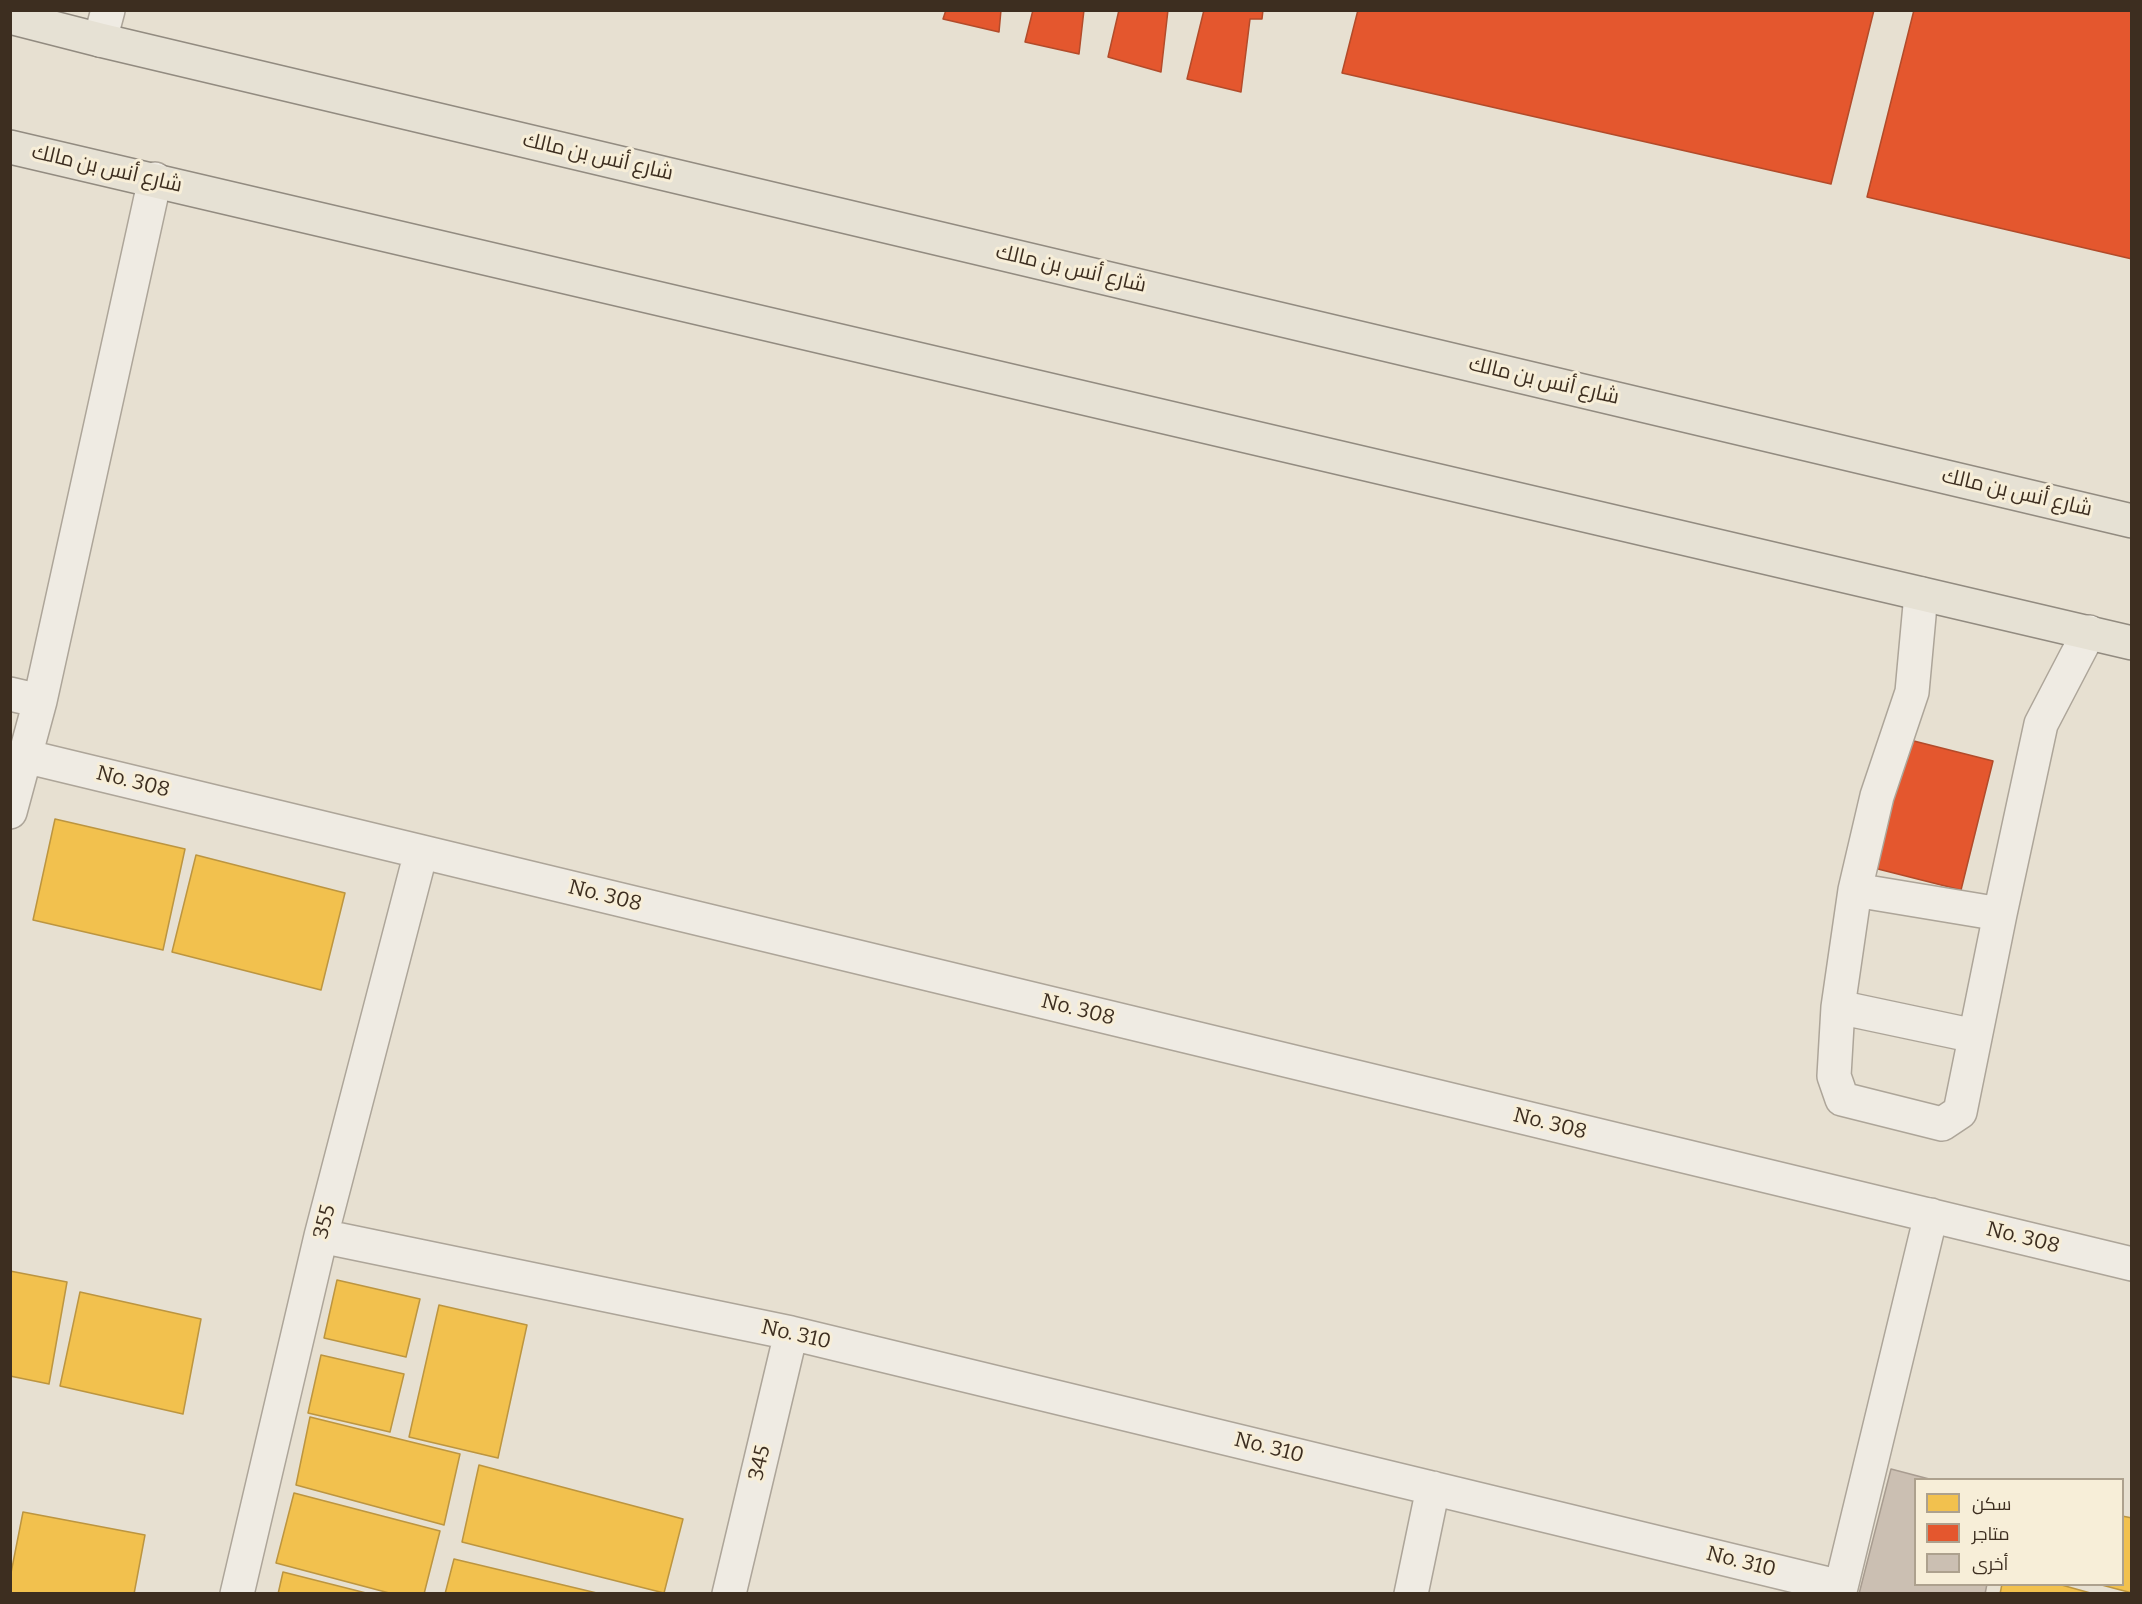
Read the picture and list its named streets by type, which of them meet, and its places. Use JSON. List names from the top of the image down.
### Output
{
  "streets": {
    "main road": ["شارع أنس بن مالك"],
    "street": [
      "No. 308",
      "355",
      "No. 310",
      "345"
    ]
  },
  "crossings": [
    ["No. 308", "355"],
    ["No. 308", "No. 310"],
    ["355", "No. 310"],
    ["No. 310", "345"]
  ],
  "legend": ["سكن", "متاجر", "أخرى"]
}
